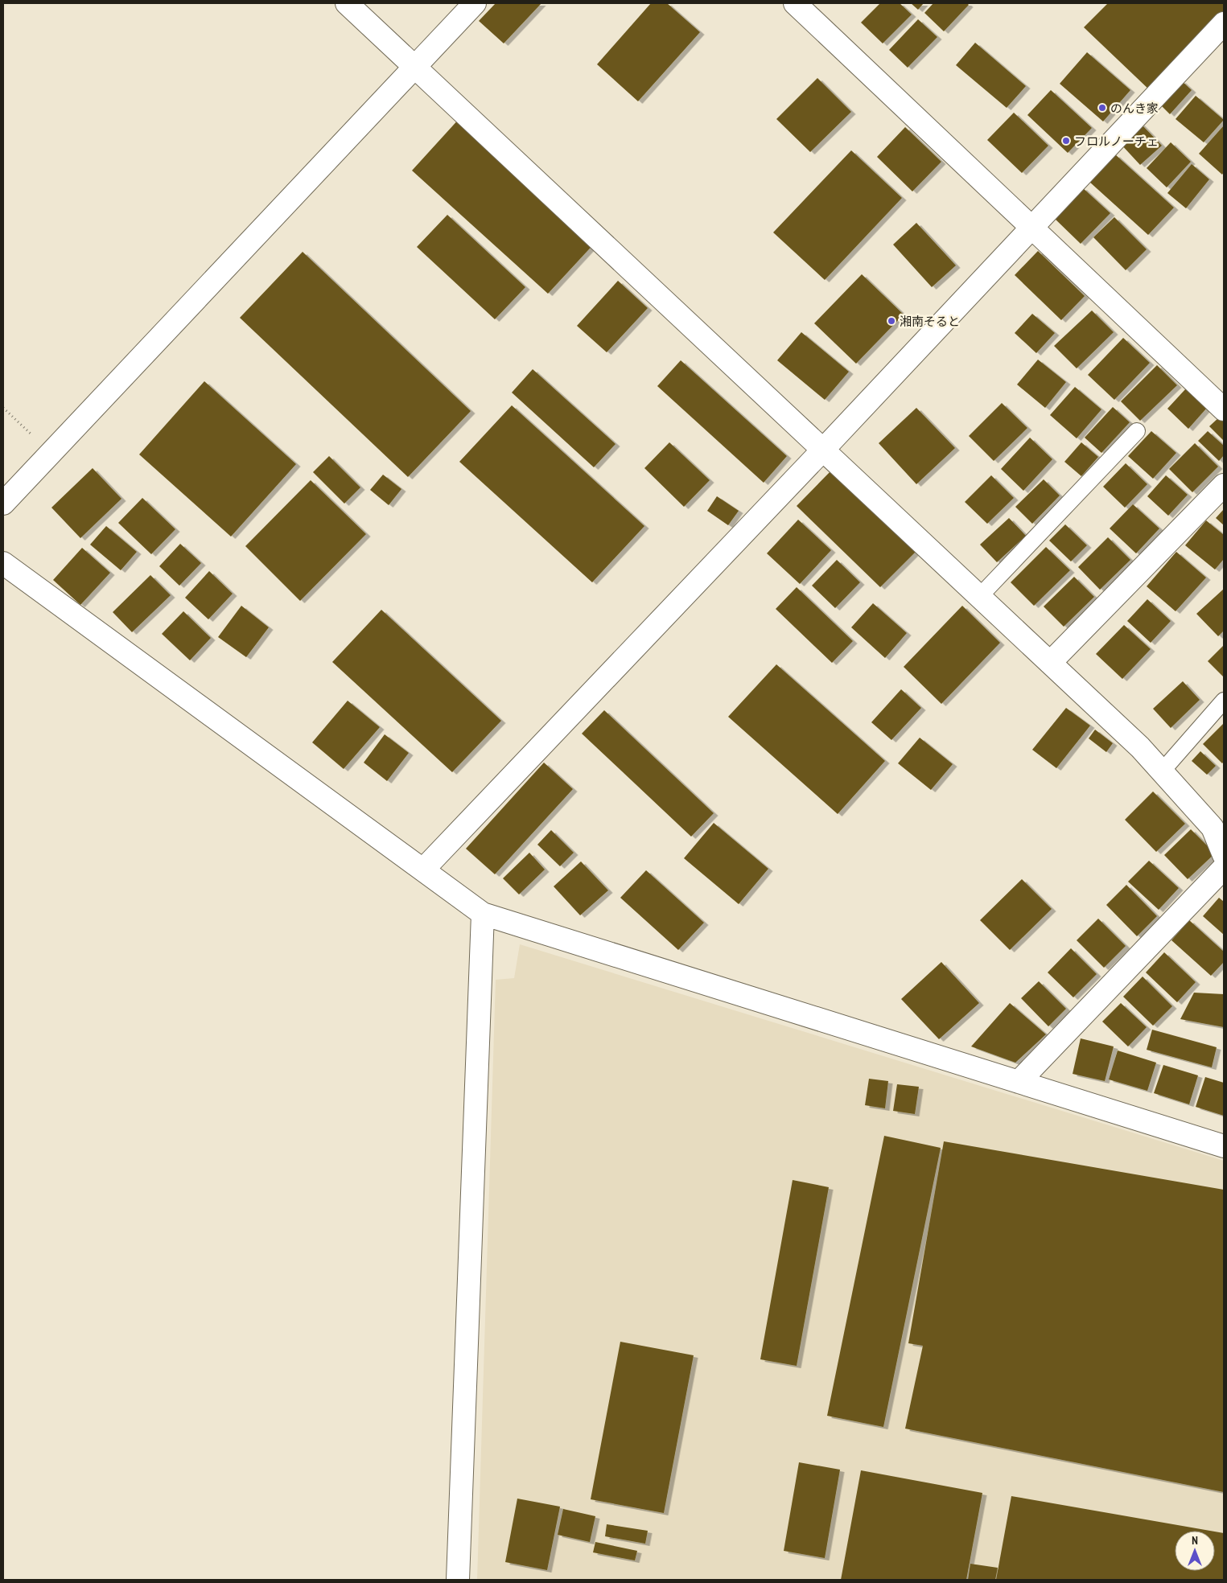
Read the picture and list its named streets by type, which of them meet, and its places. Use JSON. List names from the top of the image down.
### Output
{
  "places": ["のんき家", "フロルノーチェ", "湘南そると"],
  "north": "top"
}
